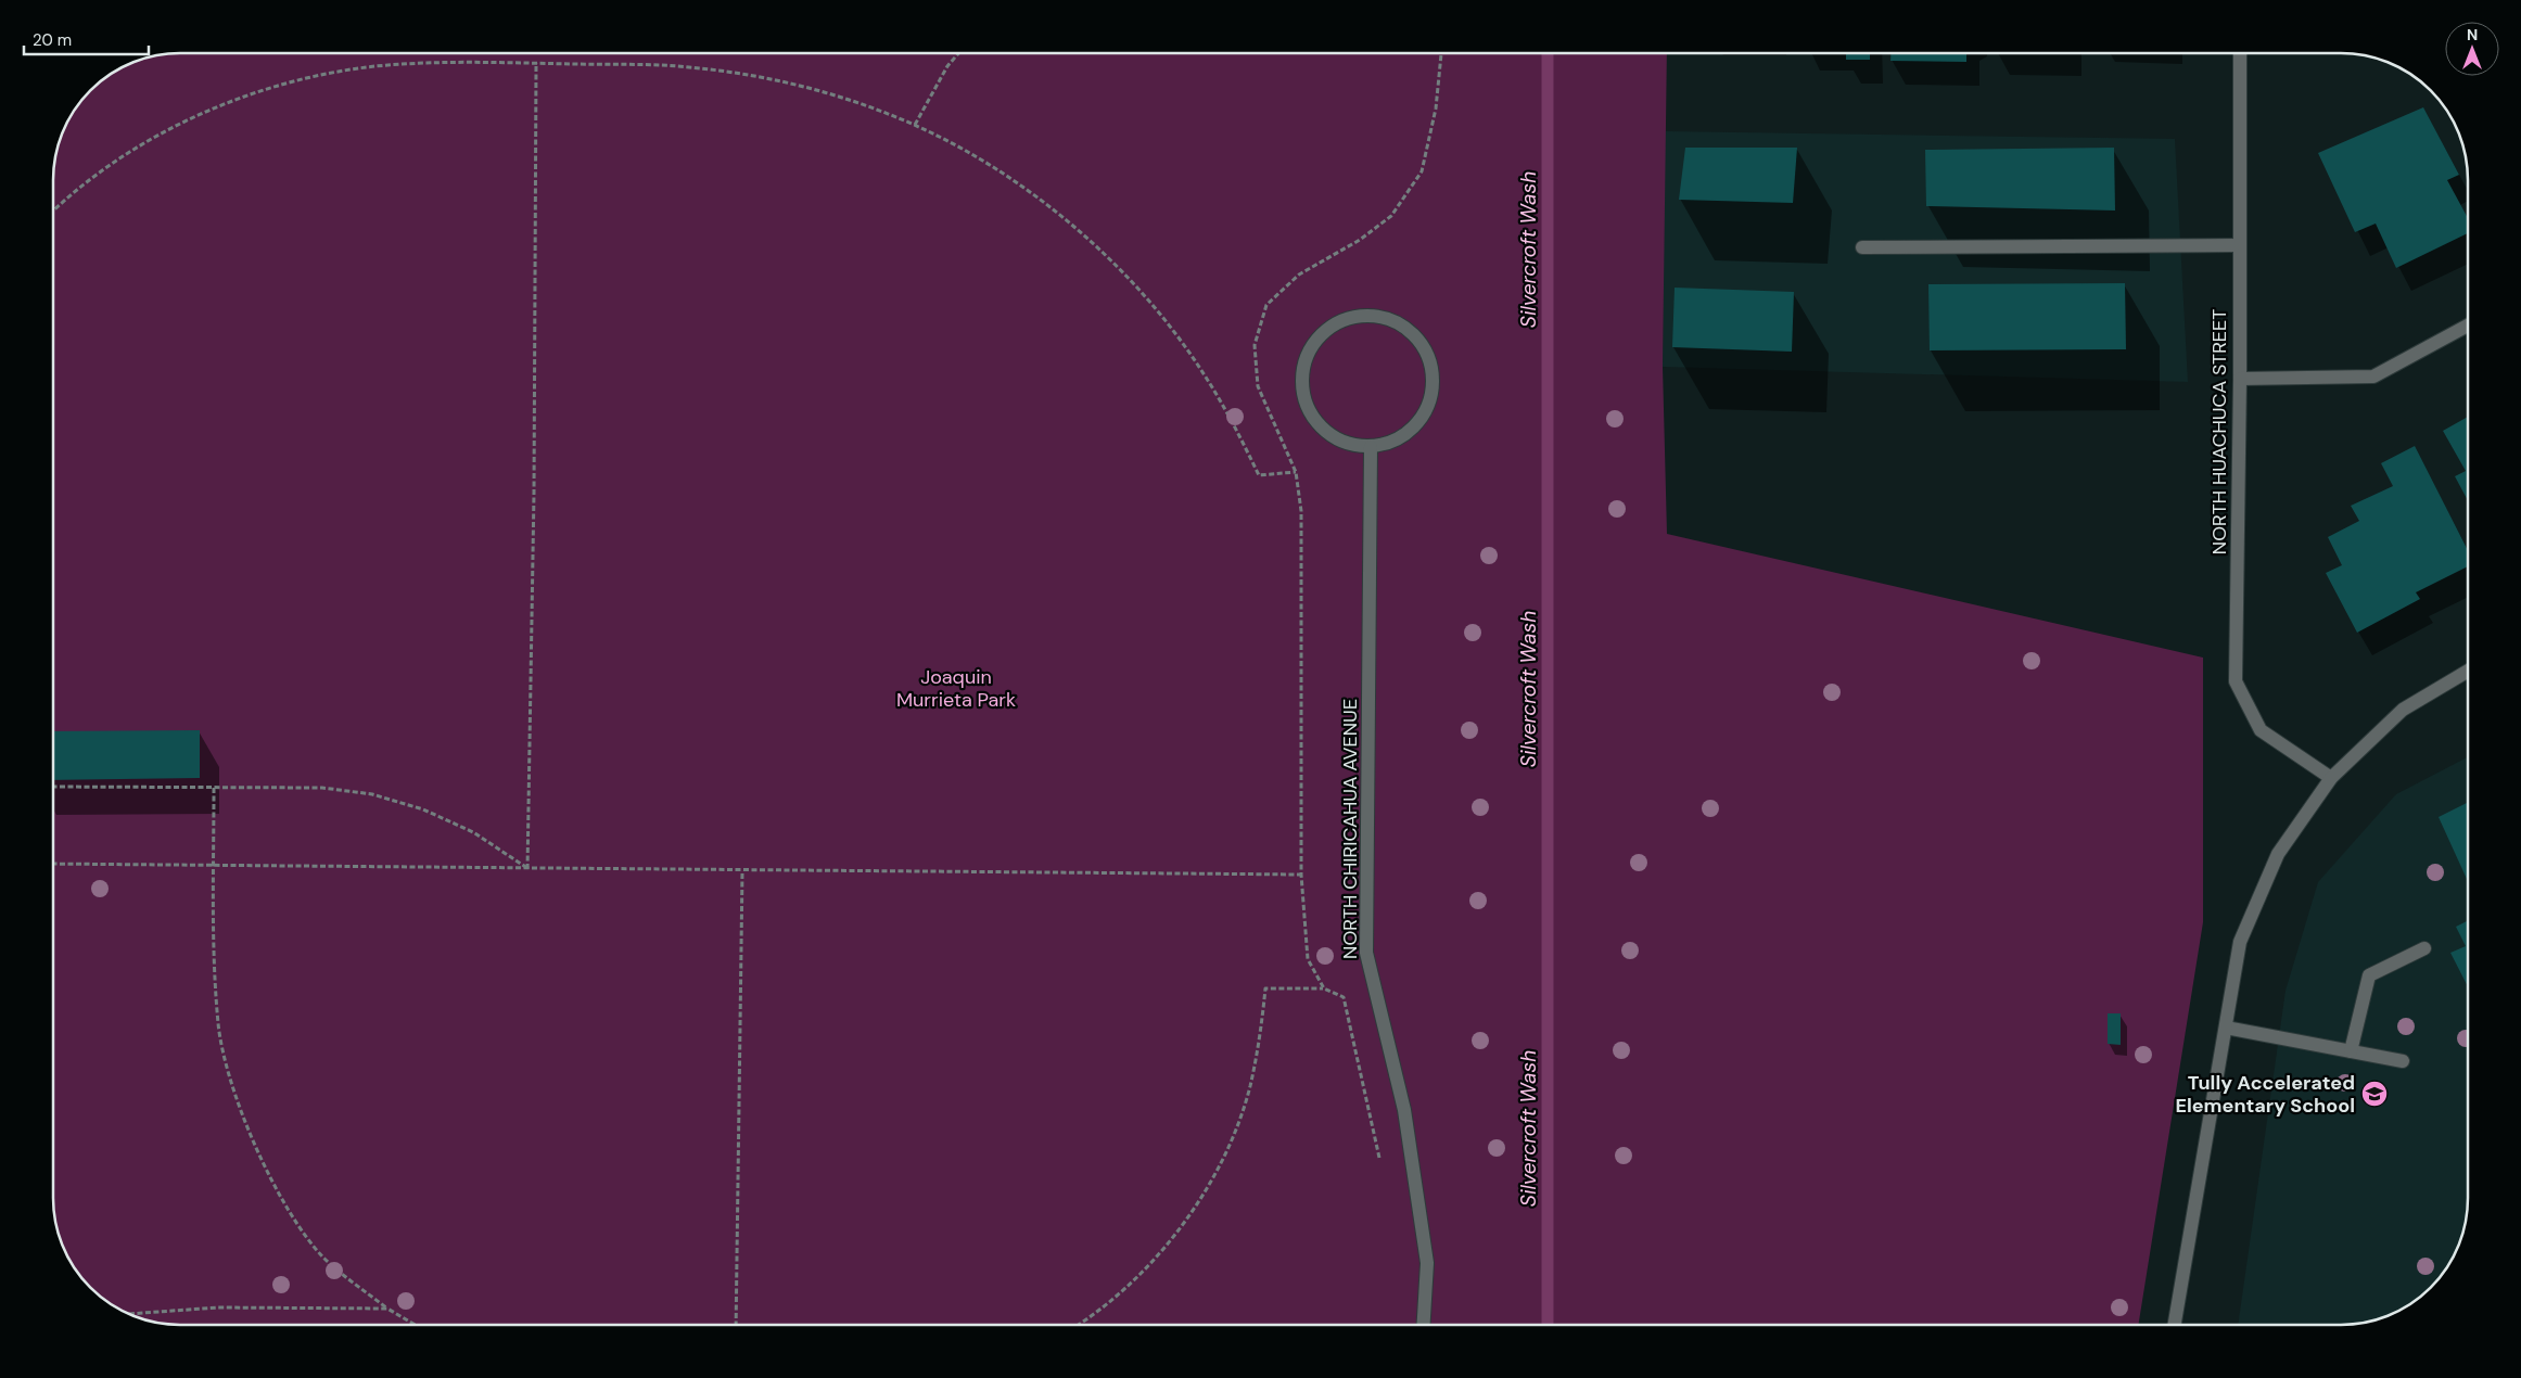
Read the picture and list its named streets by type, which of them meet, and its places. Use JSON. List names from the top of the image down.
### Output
{
  "streets": {
    "street": ["NORTH HUACHUCA STREET", "NORTH CHIRICAHUA AVENUE"]
  },
  "water": ["Silvercroft Wash"],
  "parks": ["Joaquin Murrieta Park"],
  "places": {
    "school or university": ["Tully Accelerated Elementary School"]
  },
  "scale_bar": "20 m",
  "north": "top"
}
